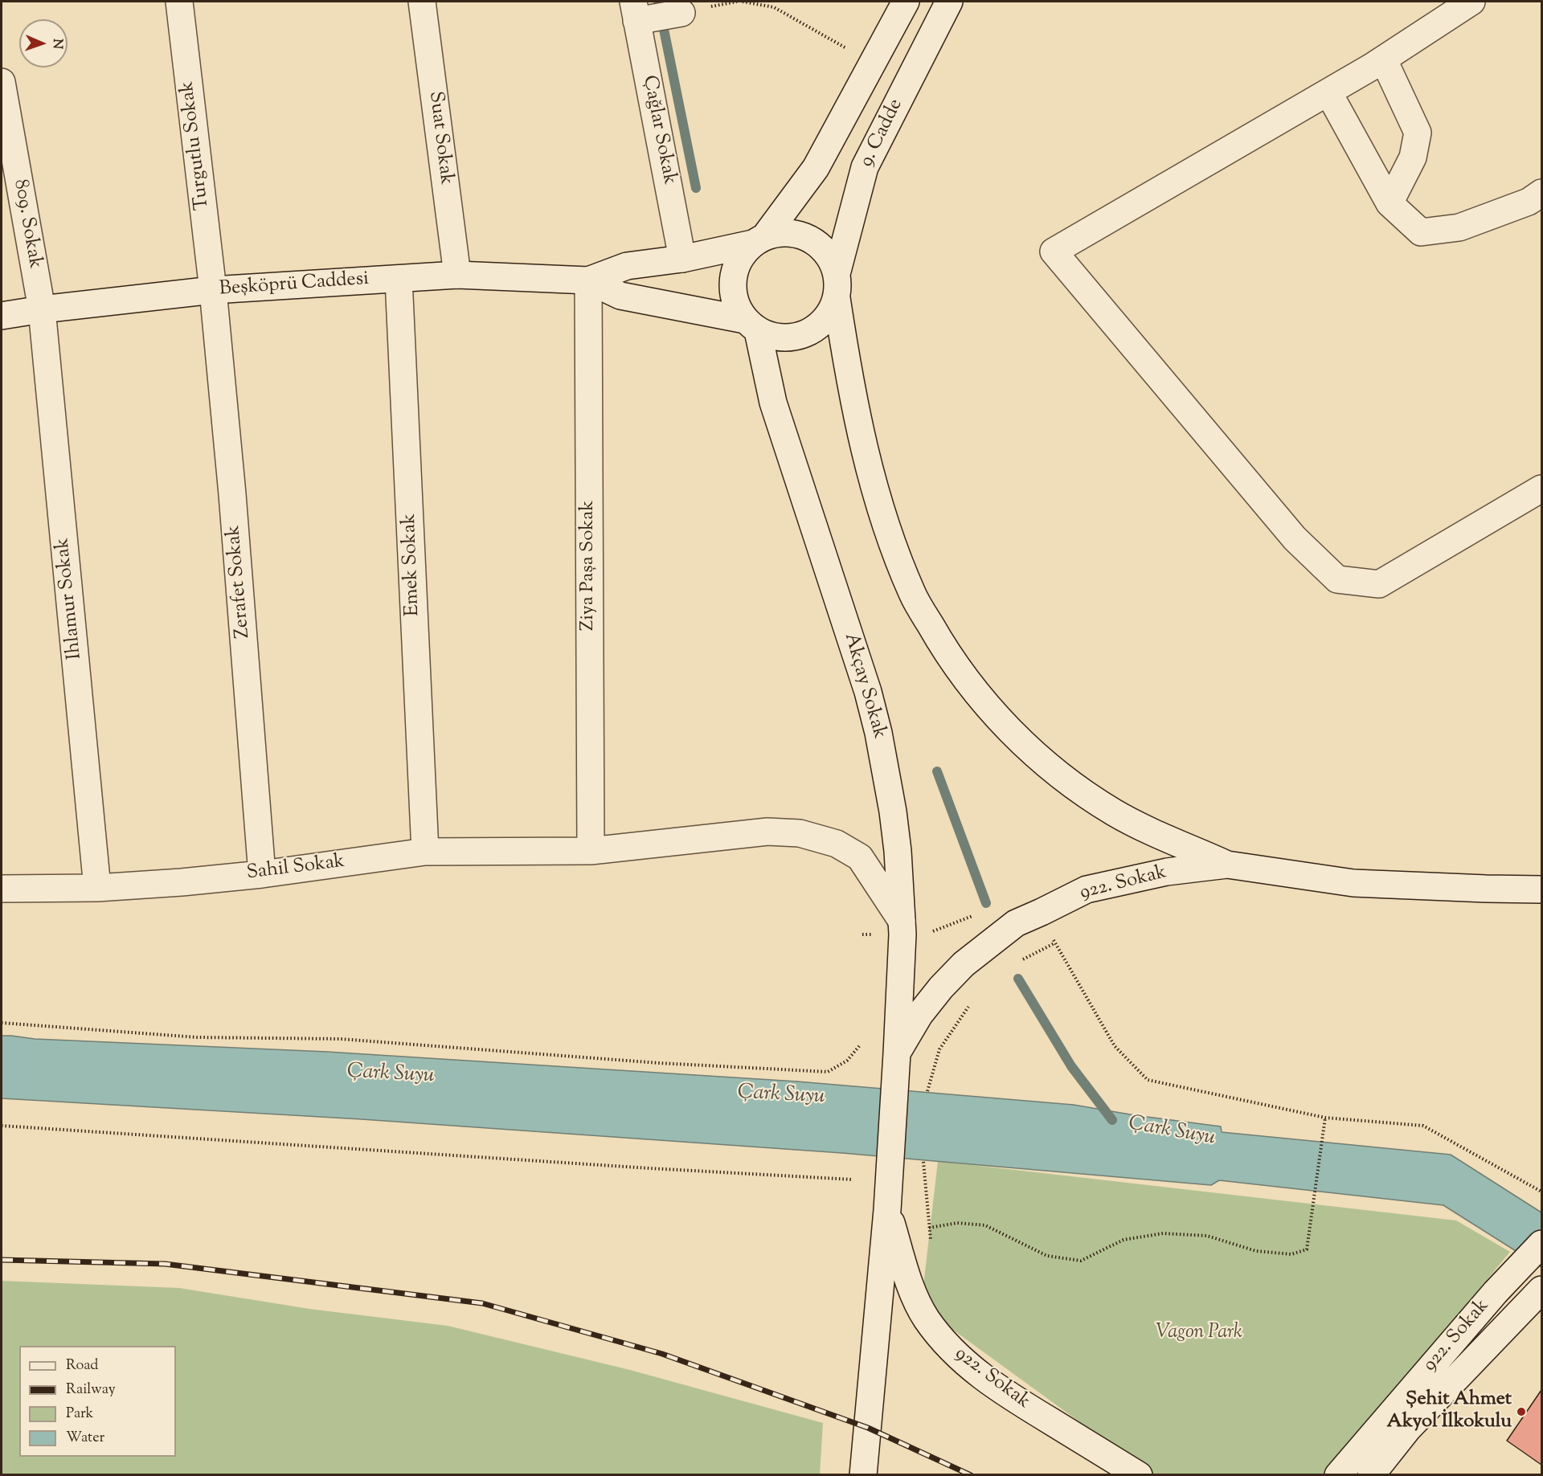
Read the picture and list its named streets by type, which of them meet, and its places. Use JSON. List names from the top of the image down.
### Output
{
  "streets": {
    "street": [
      "Çağlar Sokak",
      "9. Cadde",
      "Suat Sokak",
      "Turgutlu Sokak",
      "809. Sokak",
      "Beşköprü Caddesi",
      "Emek Sokak",
      "Ziya Paşa Sokak",
      "Zerafet Sokak",
      "Ihlamur Sokak",
      "Akçay Sokak",
      "Sahil Sokak",
      "922. Sokak"
    ]
  },
  "crossings": [
    ["9. Cadde", "Akçay Sokak"],
    ["Suat Sokak", "Beşköprü Caddesi"],
    ["Turgutlu Sokak", "Beşköprü Caddesi"],
    ["Turgutlu Sokak", "Zerafet Sokak"],
    ["809. Sokak", "Beşköprü Caddesi"],
    ["809. Sokak", "Ihlamur Sokak"],
    ["Beşköprü Caddesi", "Emek Sokak"],
    ["Beşköprü Caddesi", "Ziya Paşa Sokak"],
    ["Beşköprü Caddesi", "Zerafet Sokak"],
    ["Beşköprü Caddesi", "Ihlamur Sokak"],
    ["Emek Sokak", "Sahil Sokak"],
    ["Ziya Paşa Sokak", "Sahil Sokak"],
    ["Zerafet Sokak", "Sahil Sokak"],
    ["Ihlamur Sokak", "Sahil Sokak"],
    ["Akçay Sokak", "Sahil Sokak"],
    ["Akçay Sokak", "922. Sokak"]
  ],
  "water": ["Çark Suyu"],
  "parks": ["Vagon Park"],
  "places": ["Şehit Ahmet Akyol İlkokulu"],
  "legend": [
    "Road",
    "Railway",
    "Park",
    "Water"
  ],
  "north": "right"
}
